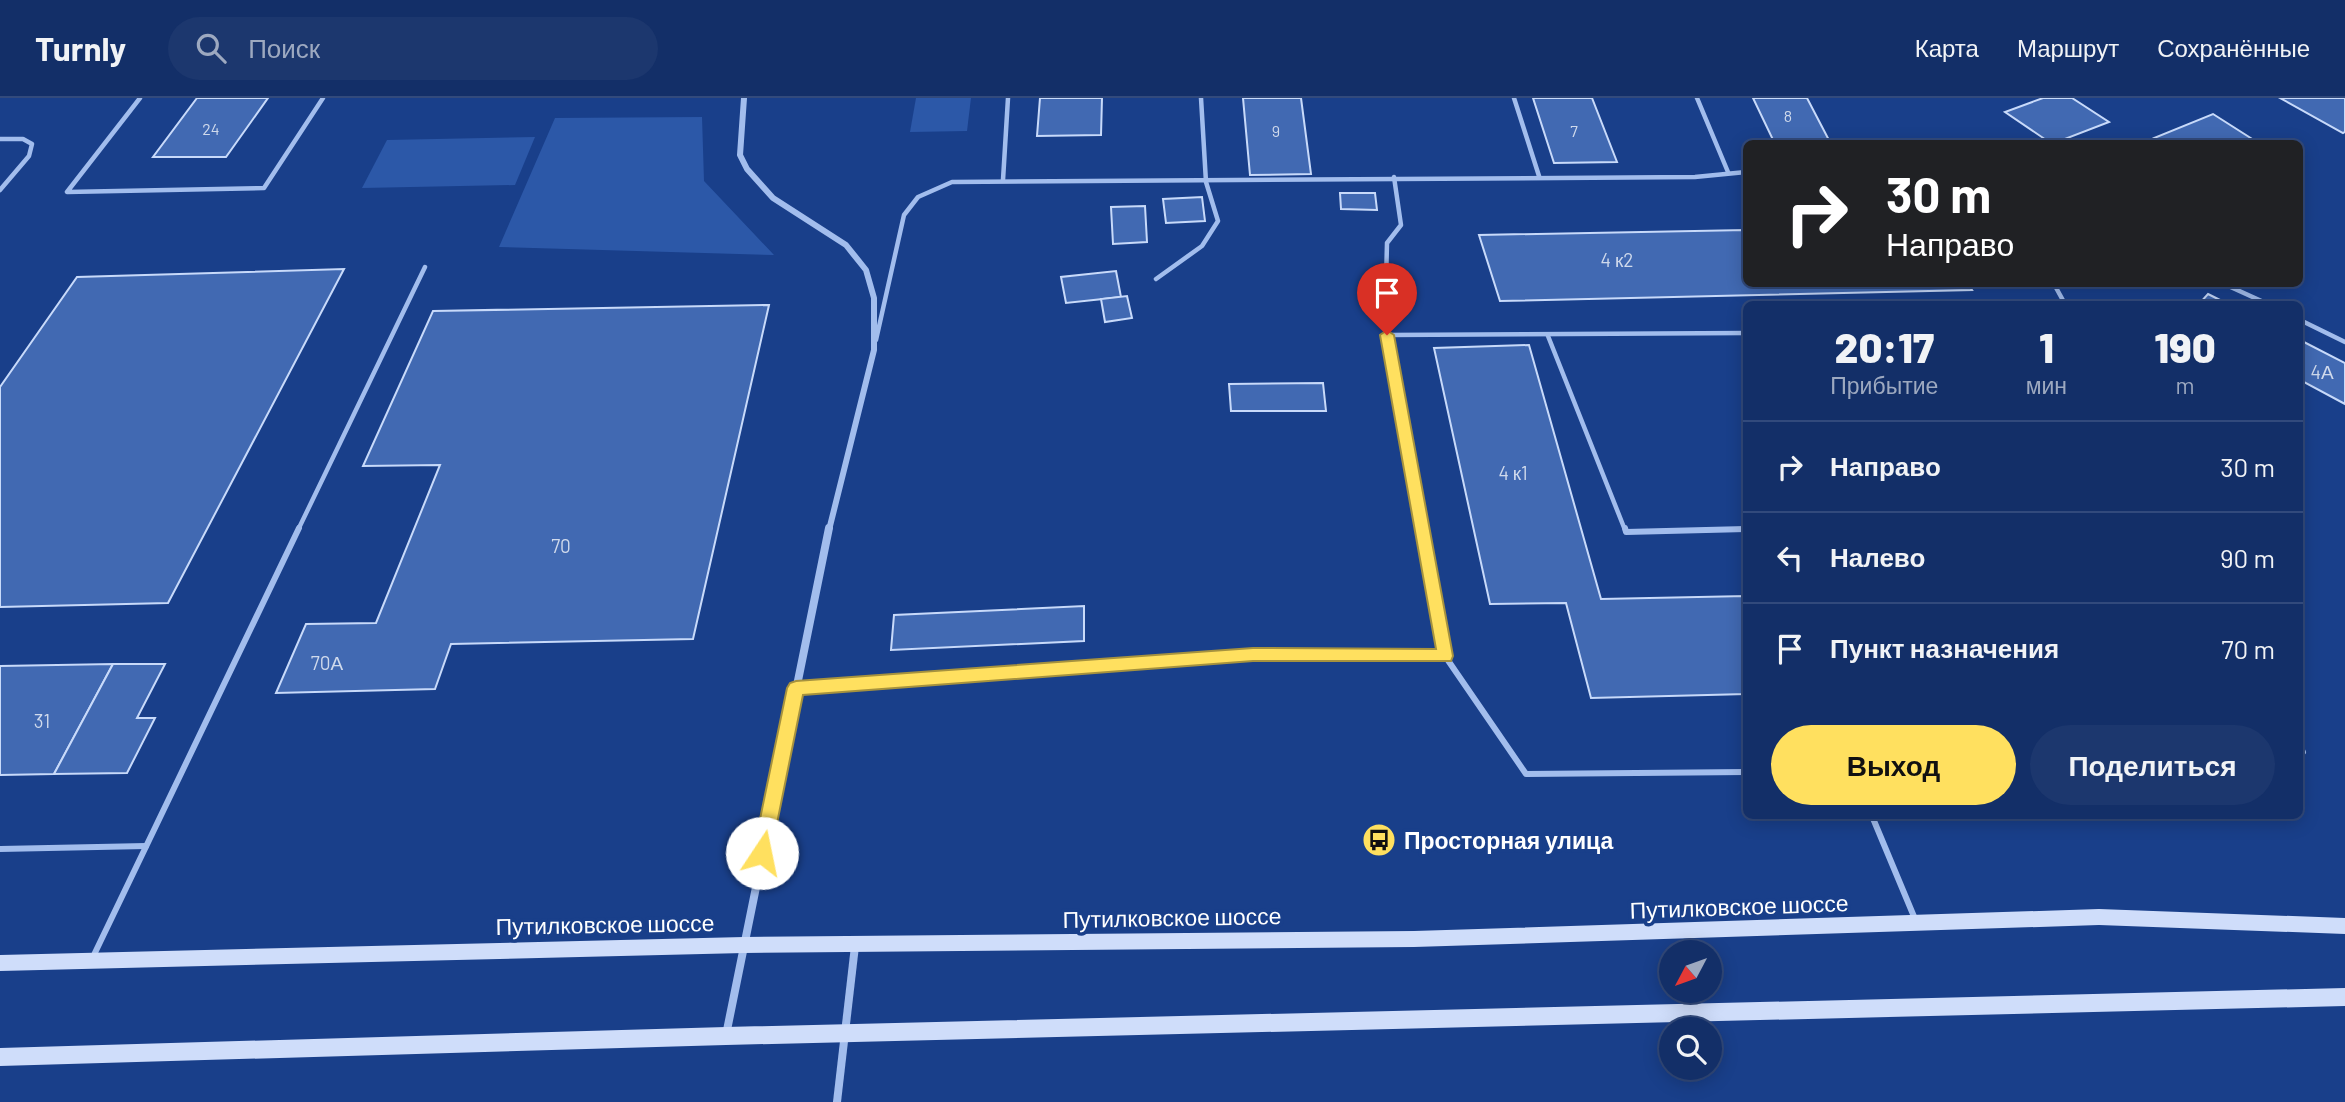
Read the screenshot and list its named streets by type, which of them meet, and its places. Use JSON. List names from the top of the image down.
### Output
{
  "streets": {
    "main road": ["Путилковское шоссе"]
  },
  "places": {
    "bus stop": ["Просторная улица"]
  },
  "house_numbers": [
    "8",
    "24",
    "9",
    "7",
    "4 к2",
    "4А",
    "4 к1",
    "70",
    "70А",
    "31"
  ],
  "north": "bottom left",
  "page": {
    "header": "Turnly",
    "search": "Поиск",
    "nav": ["Карта", "Маршрут", "Сохранённые"],
    "turn": ["30 m", "Направо"],
    "eta": [
      "20:17",
      "Прибытие",
      "1",
      "мин",
      "190",
      "m"
    ],
    "list": [
      {
        "name": "Направо",
        "value": "30 m"
      },
      {
        "name": "Налево",
        "value": "90 m"
      },
      {
        "name": "Пункт назначения",
        "value": "70 m"
      }
    ],
    "buttons": ["Выход", "Поделиться"]
  }
}
